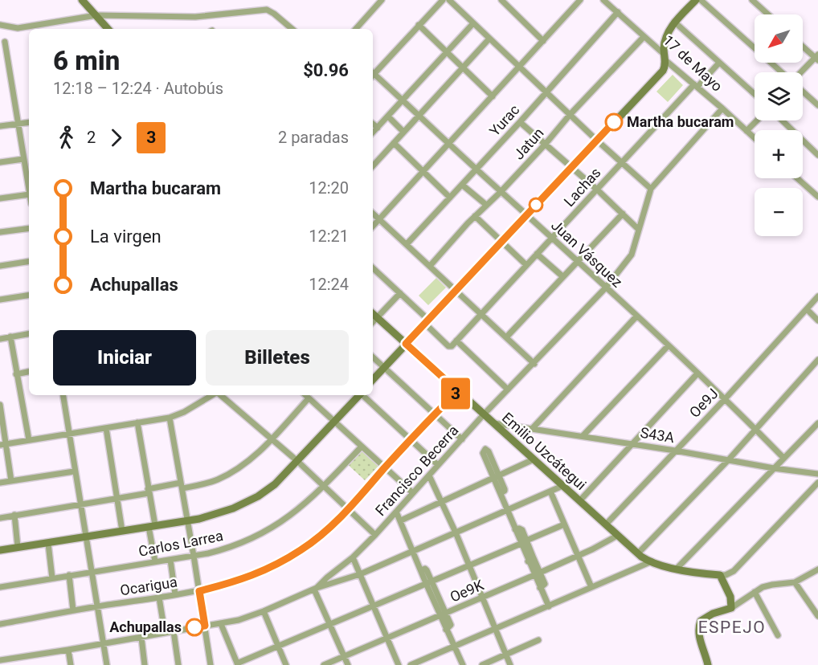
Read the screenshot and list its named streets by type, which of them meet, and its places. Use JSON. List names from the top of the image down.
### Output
{
  "streets": {
    "street": [
      "17 de Mayo",
      "Yurac",
      "Jatun",
      "Lachas",
      "Juan Vásquez",
      "Oe9J",
      "S43A",
      "Emilio Uzcátegui",
      "Francisco Becerra",
      "Carlos Larrea",
      "Ocarigua",
      "Oe9K"
    ]
  },
  "crossings": [
    ["17 de Mayo", "Yurac"],
    ["17 de Mayo", "Jatun"],
    ["17 de Mayo", "Lachas"],
    ["17 de Mayo", "Francisco Becerra"],
    ["Yurac", "Juan Vásquez"],
    ["Jatun", "Juan Vásquez"],
    ["Lachas", "Juan Vásquez"],
    ["Juan Vásquez", "Oe9J"],
    ["Juan Vásquez", "Francisco Becerra"],
    ["Oe9J", "S43A"],
    ["Oe9J", "Emilio Uzcátegui"],
    ["S43A", "Emilio Uzcátegui"],
    ["Emilio Uzcátegui", "Francisco Becerra"],
    ["Emilio Uzcátegui", "Ocarigua"],
    ["Emilio Uzcátegui", "Oe9K"]
  ],
  "districts": ["ESPEJO"],
  "places": ["Martha bucaram", "Achupallas"],
  "lines": ["bus line 3"],
  "north": "bottom left",
  "page": {
    "on_map": "3",
    "map_buttons": ["+", "−"],
    "heading": ["6 min", "12:18 – 12:24 · Autobús", "$0.96"],
    "legs": ["2", "3", "2 paradas"],
    "list": [
      {
        "name": "Martha bucaram",
        "value": "12:20"
      },
      {
        "name": "La virgen",
        "value": "12:21"
      },
      {
        "name": "Achupallas",
        "value": "12:24"
      }
    ],
    "buttons": ["Iniciar", "Billetes"]
  }
}
